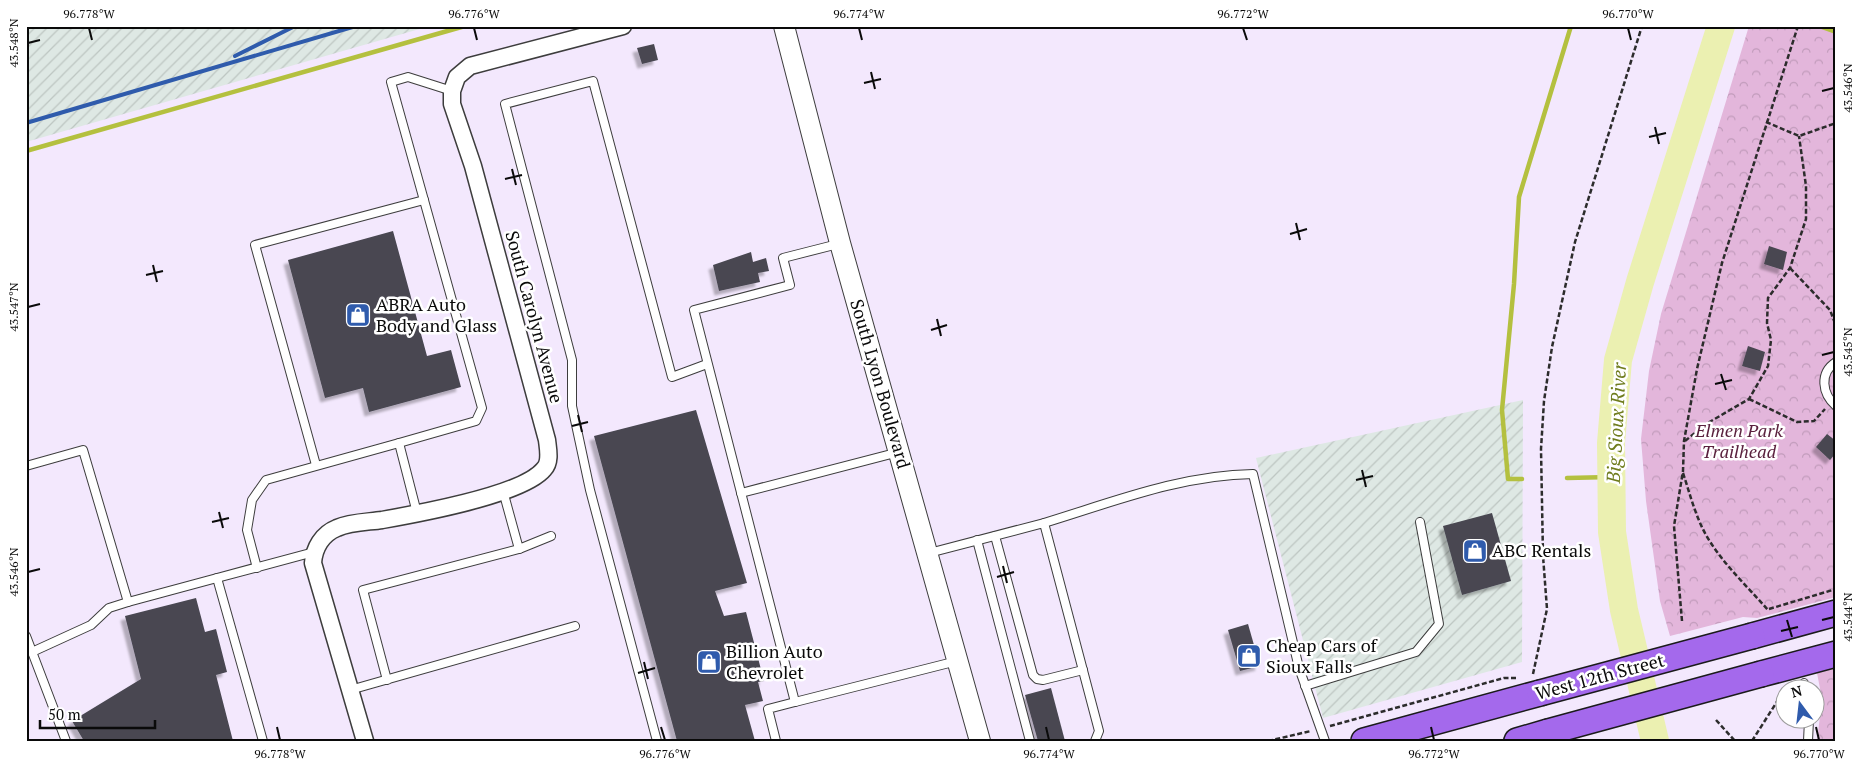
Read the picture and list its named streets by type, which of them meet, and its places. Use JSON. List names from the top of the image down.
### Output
{
  "streets": {
    "main road": ["West 12th Street"],
    "street": ["South Carolyn Avenue", "South Lyon Boulevard"]
  },
  "water": ["Big Sioux River"],
  "parks": ["Elmen Park Trailhead"],
  "places": {
    "shop": [
      "ABRA Auto Body and Glass",
      "ABC Rentals",
      "Cheap Cars of Sioux Falls",
      "Billion Auto Chevrolet"
    ]
  },
  "scale_bar": "50 m",
  "north": "top",
  "coordinates": [
    "96.778°W",
    "96.776°W",
    "96.774°W",
    "96.772°W",
    "96.770°W",
    "43.548°N",
    "43.546°N",
    "43.547°N",
    "43.545°N",
    "43.544°N"
  ]
}
